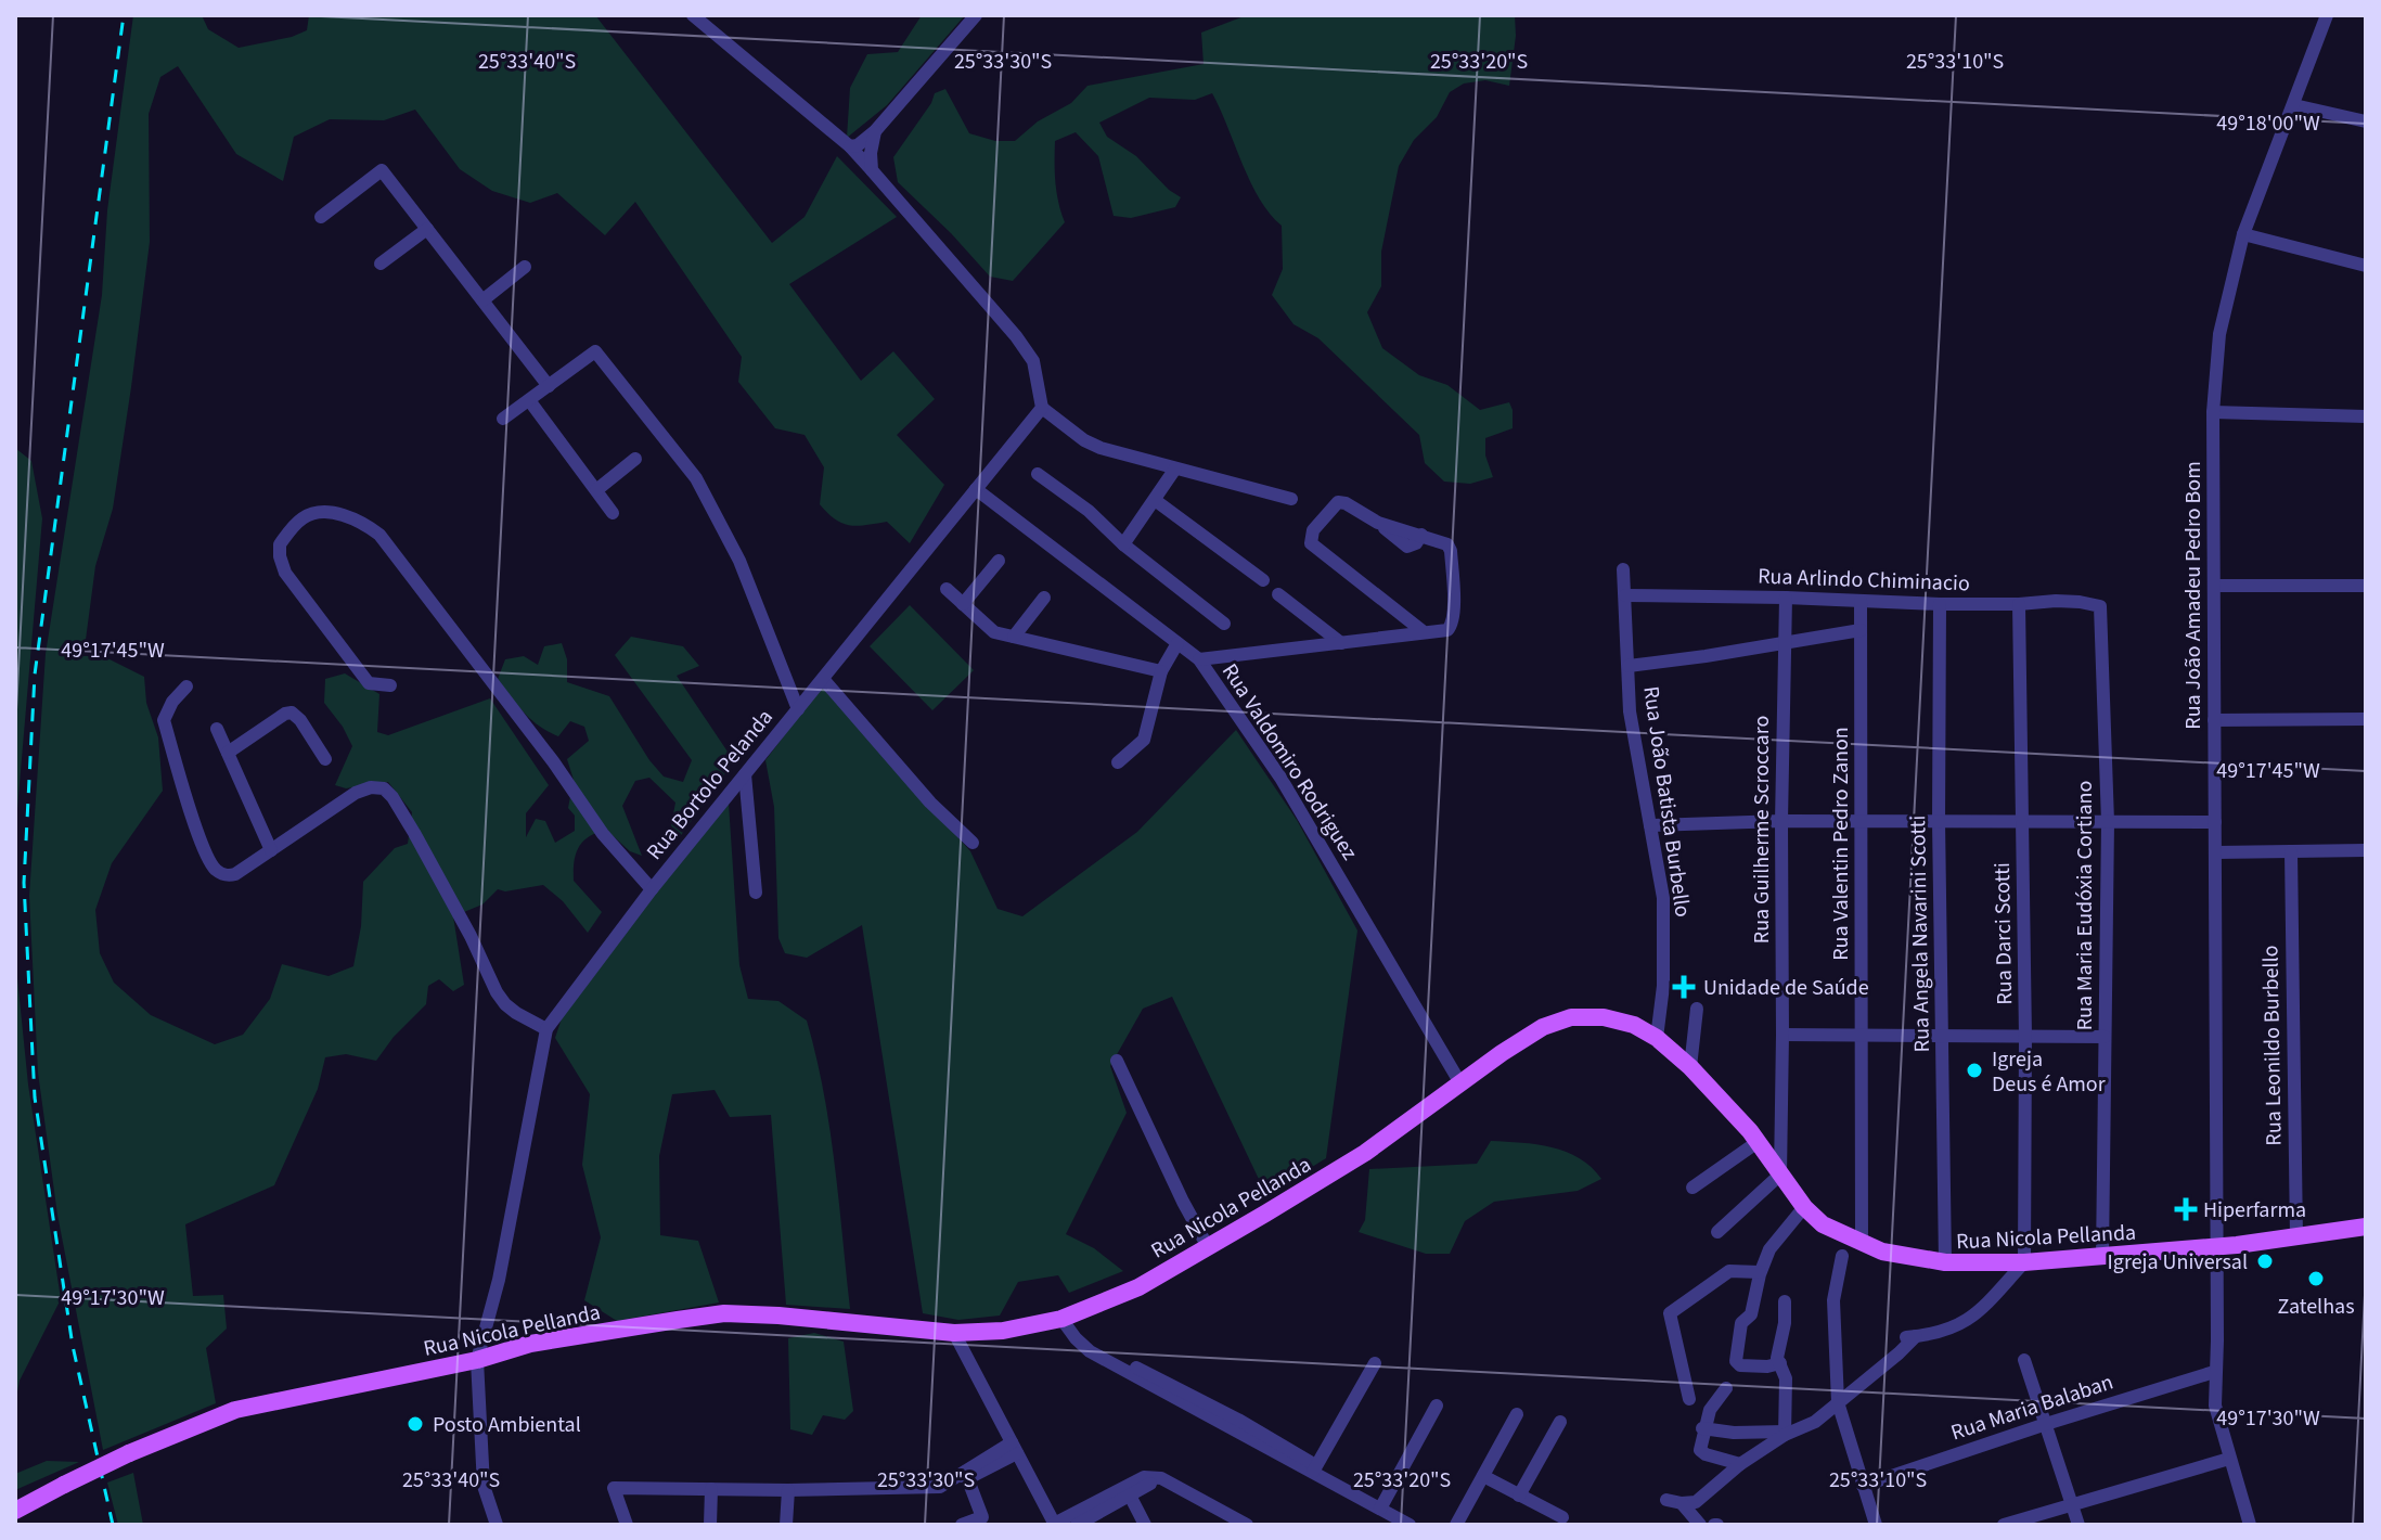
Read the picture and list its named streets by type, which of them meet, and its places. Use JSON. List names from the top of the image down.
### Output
{
  "streets": {
    "main road": ["Rua Nicola Pellanda"],
    "street": [
      "Rua Arlindo Chiminacio",
      "Rua João Amadeu Pedro Bom",
      "Rua Valdomiro Rodriguez",
      "Rua Bortolo Pelanda",
      "Rua João Batista Burbello",
      "Rua Guilherme Scroccaro",
      "Rua Valentin Pedro Zanon",
      "Rua Maria Eudóxia Cortiano",
      "Rua Angela Navarini Scotti",
      "Rua Darci Scotti",
      "Rua Leonildo Burbello",
      "Rua Maria Balaban"
    ]
  },
  "crossings": [
    ["Rua Arlindo Chiminacio", "Rua João Batista Burbello"],
    ["Rua Arlindo Chiminacio", "Rua Guilherme Scroccaro"],
    ["Rua Arlindo Chiminacio", "Rua Valentin Pedro Zanon"],
    ["Rua Arlindo Chiminacio", "Rua Maria Eudóxia Cortiano"],
    ["Rua Arlindo Chiminacio", "Rua Angela Navarini Scotti"],
    ["Rua Arlindo Chiminacio", "Rua Darci Scotti"],
    ["Rua João Amadeu Pedro Bom", "Rua Nicola Pellanda"],
    ["Rua João Amadeu Pedro Bom", "Rua Maria Balaban"],
    ["Rua Valdomiro Rodriguez", "Rua Bortolo Pelanda"],
    ["Rua Valdomiro Rodriguez", "Rua Nicola Pellanda"],
    ["Rua Bortolo Pelanda", "Rua Nicola Pellanda"],
    ["Rua João Batista Burbello", "Rua Nicola Pellanda"],
    ["Rua Guilherme Scroccaro", "Rua Nicola Pellanda"],
    ["Rua Valentin Pedro Zanon", "Rua Nicola Pellanda"],
    ["Rua Maria Eudóxia Cortiano", "Rua Nicola Pellanda"],
    ["Rua Angela Navarini Scotti", "Rua Nicola Pellanda"],
    ["Rua Darci Scotti", "Rua Nicola Pellanda"],
    ["Rua Leonildo Burbello", "Rua Nicola Pellanda"]
  ],
  "places": {
    "health": ["Unidade de Saúde", "Hiperfarma"],
    "other": [
      "Igreja Deus é Amor",
      "Igreja Universal",
      "Zatelhas",
      "Posto Ambiental"
    ]
  },
  "coordinates": [
    "25°33'40\"S",
    "25°33'30\"S",
    "25°33'20\"S",
    "25°33'10\"S",
    "49°18'00\"W",
    "49°17'45\"W",
    "49°17'30\"W"
  ]
}
